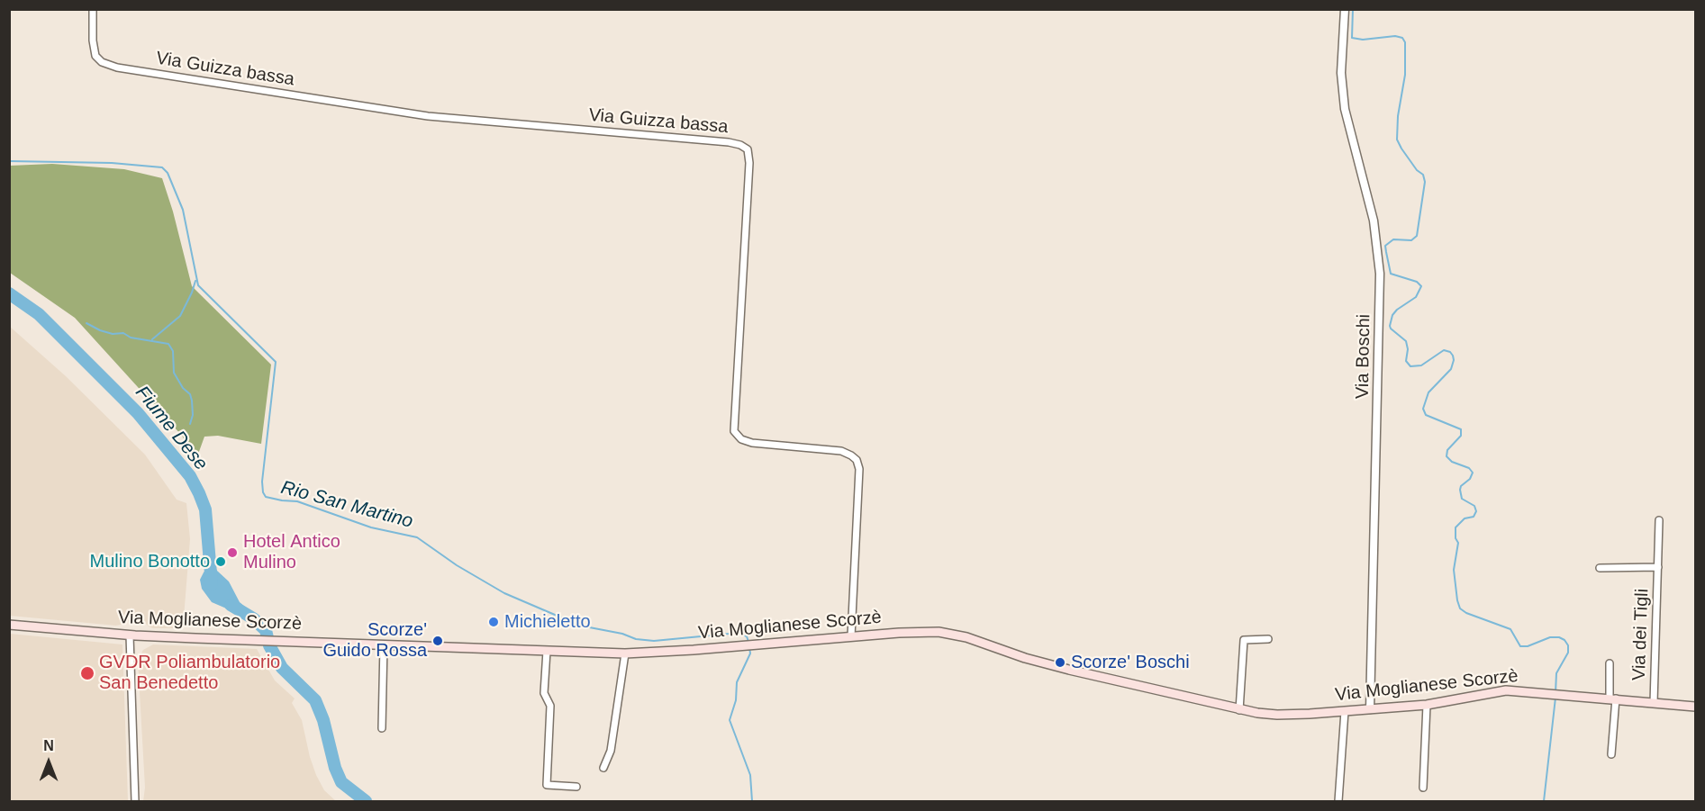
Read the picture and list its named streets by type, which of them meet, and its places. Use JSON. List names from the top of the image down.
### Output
{
  "streets": {
    "main road": ["Via Moglianese Scorzè"],
    "street": ["Via Guizza bassa", "Via Boschi", "Via dei Tigli"]
  },
  "crossings": [
    ["Via Guizza bassa", "Via Moglianese Scorzè"],
    ["Via Boschi", "Via Moglianese Scorzè"],
    ["Via Moglianese Scorzè", "Via dei Tigli"]
  ],
  "water": ["Fiume Dese", "Rio San Martino"],
  "places": [
    "Hotel Antico Mulino",
    "Mulino Bonotto",
    "Michieletto",
    "Scorze' Guido Rossa",
    "Scorze' Boschi",
    "GVDR Poliambulatorio San Benedetto"
  ],
  "north": "top"
}
